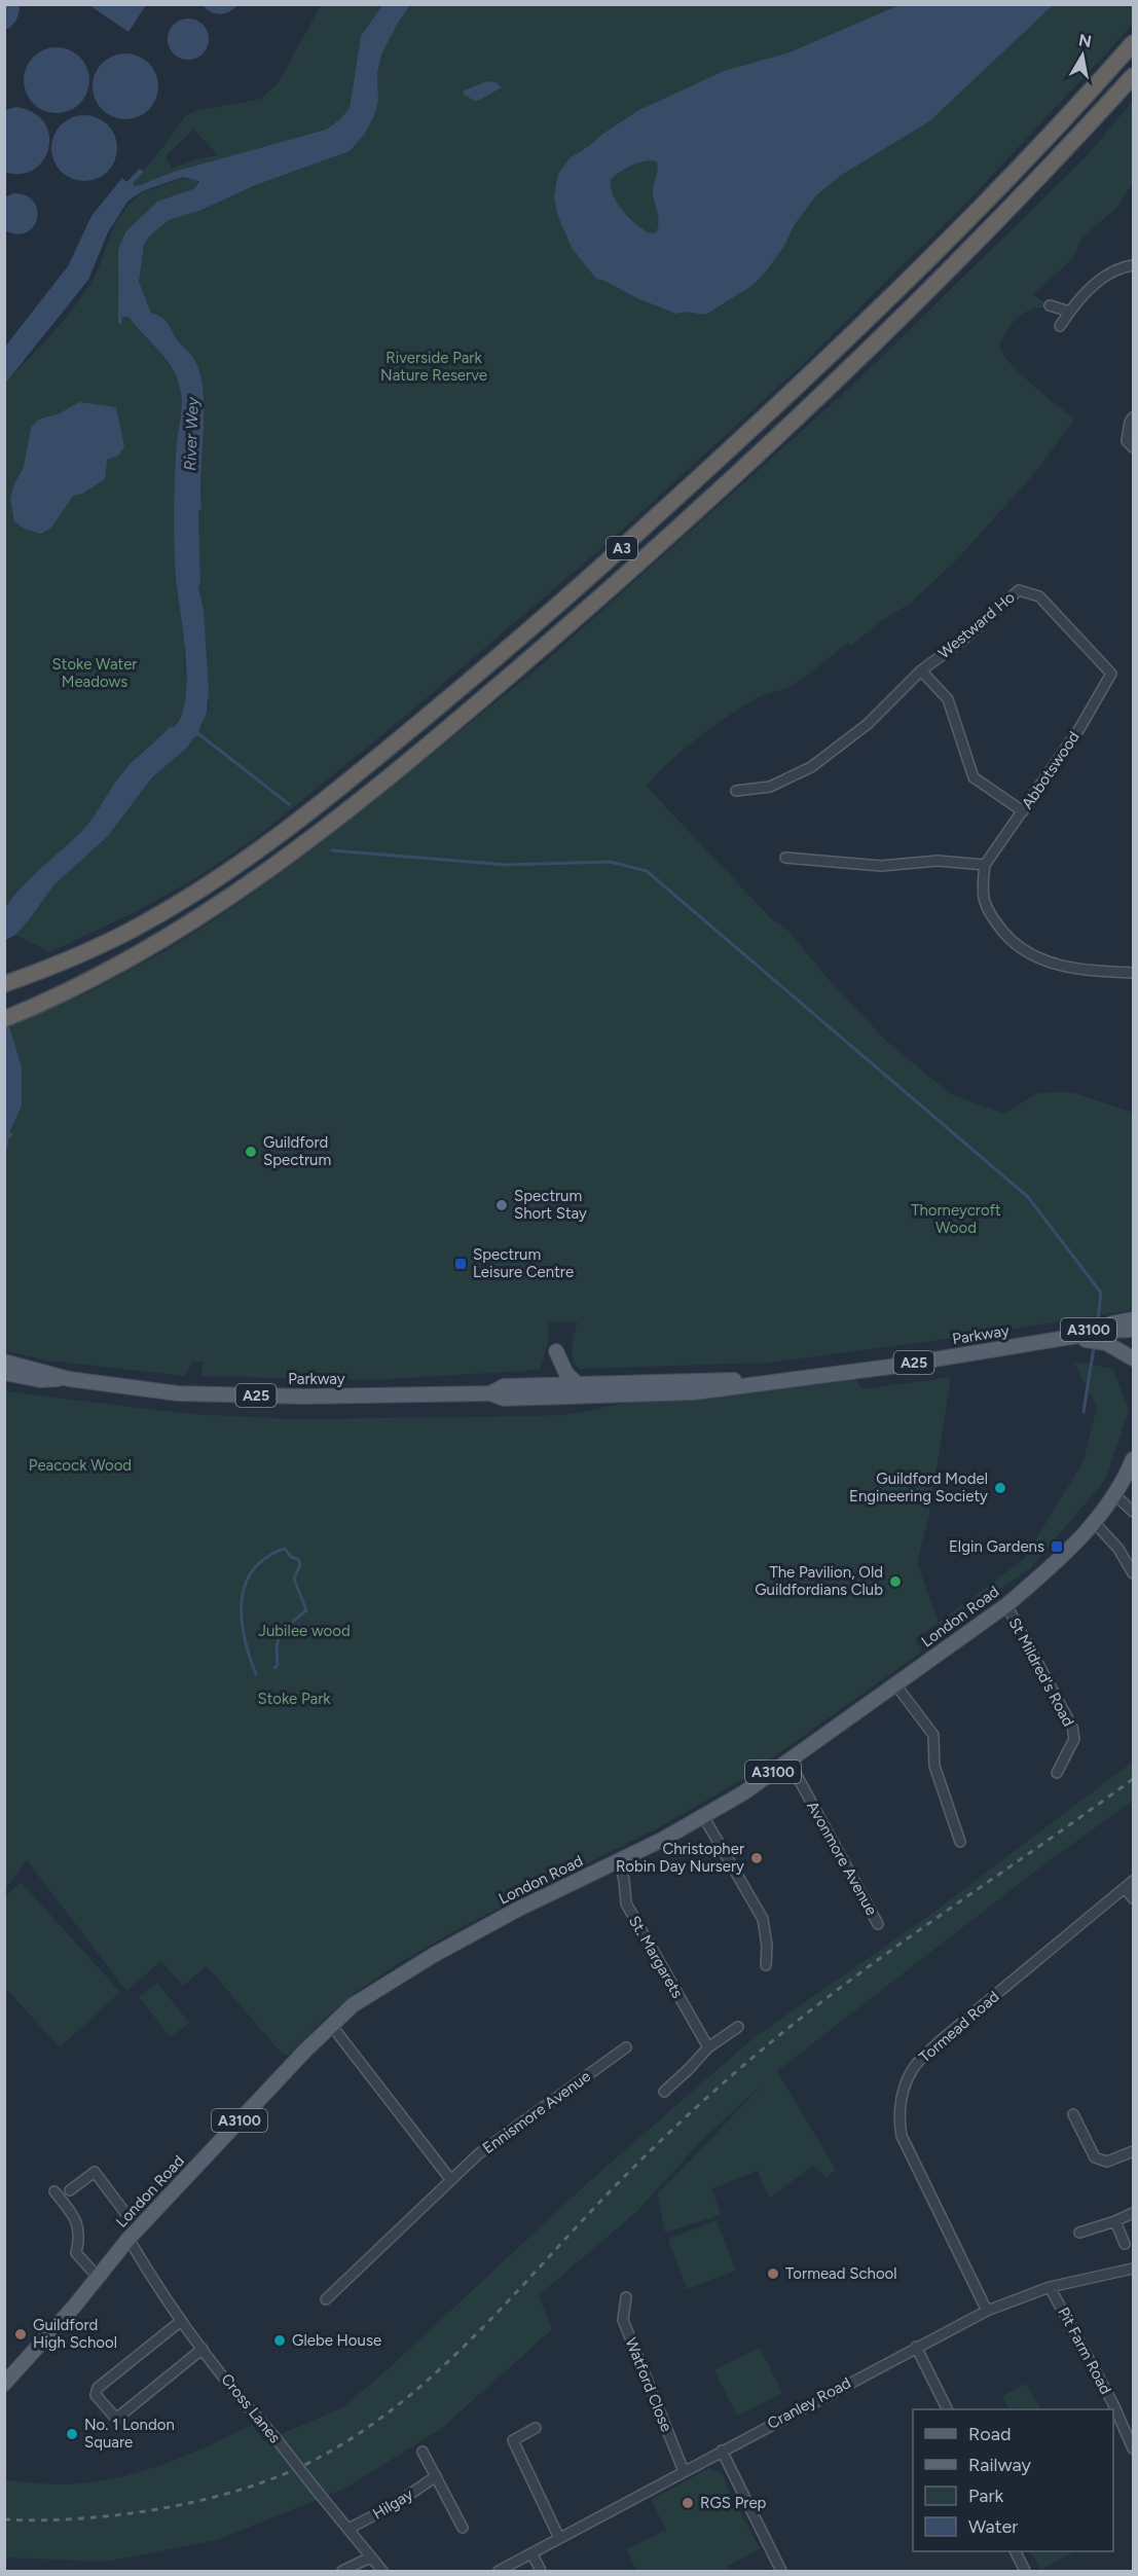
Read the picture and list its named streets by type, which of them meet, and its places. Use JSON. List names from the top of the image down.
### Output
{
  "streets": {
    "highway": ["A3"],
    "main road": [
      "A3100",
      "Parkway",
      "A25",
      "London Road"
    ],
    "street": [
      "Westward Ho",
      "Abbotswood",
      "St Mildred's Road",
      "Avonmore Avenue",
      "St. Margarets",
      "Tormead Road",
      "Ennismore Avenue",
      "Pit Farm Road",
      "Watford Close",
      "Cranley Road",
      "Cross Lanes",
      "Hilgay"
    ]
  },
  "crossings": [
    ["Westward Ho", "Abbotswood"],
    ["A3100", "Parkway"],
    ["A3100", "A25"],
    ["Parkway", "A25"],
    ["London Road", "St Mildred's Road"],
    ["London Road", "Avonmore Avenue"],
    ["London Road", "St. Margarets"],
    ["London Road", "Cross Lanes"],
    ["Tormead Road", "Cranley Road"],
    ["Pit Farm Road", "Cranley Road"],
    ["Watford Close", "Cranley Road"],
    ["Cross Lanes", "Hilgay"]
  ],
  "water": ["River Wey"],
  "parks": [
    "Riverside Park Nature Reserve",
    "Stoke Water Meadows",
    "Thorneycroft Wood",
    "Peacock Wood",
    "Jubilee wood",
    "Stoke Park"
  ],
  "places": {
    "other": [
      "Guildford Spectrum",
      "Spectrum Short Stay",
      "Guildford Model Engineering Society",
      "The Pavilion, Old Guildfordians Club",
      "Christopher Robin Day Nursery",
      "Tormead School",
      "Guildford High School",
      "Glebe House",
      "No. 1 London Square",
      "RGS Prep"
    ],
    "transit": ["Spectrum Leisure Centre", "Elgin Gardens"]
  },
  "legend": [
    "Road",
    "Railway",
    "Park",
    "Water"
  ],
  "north": "top"
}
